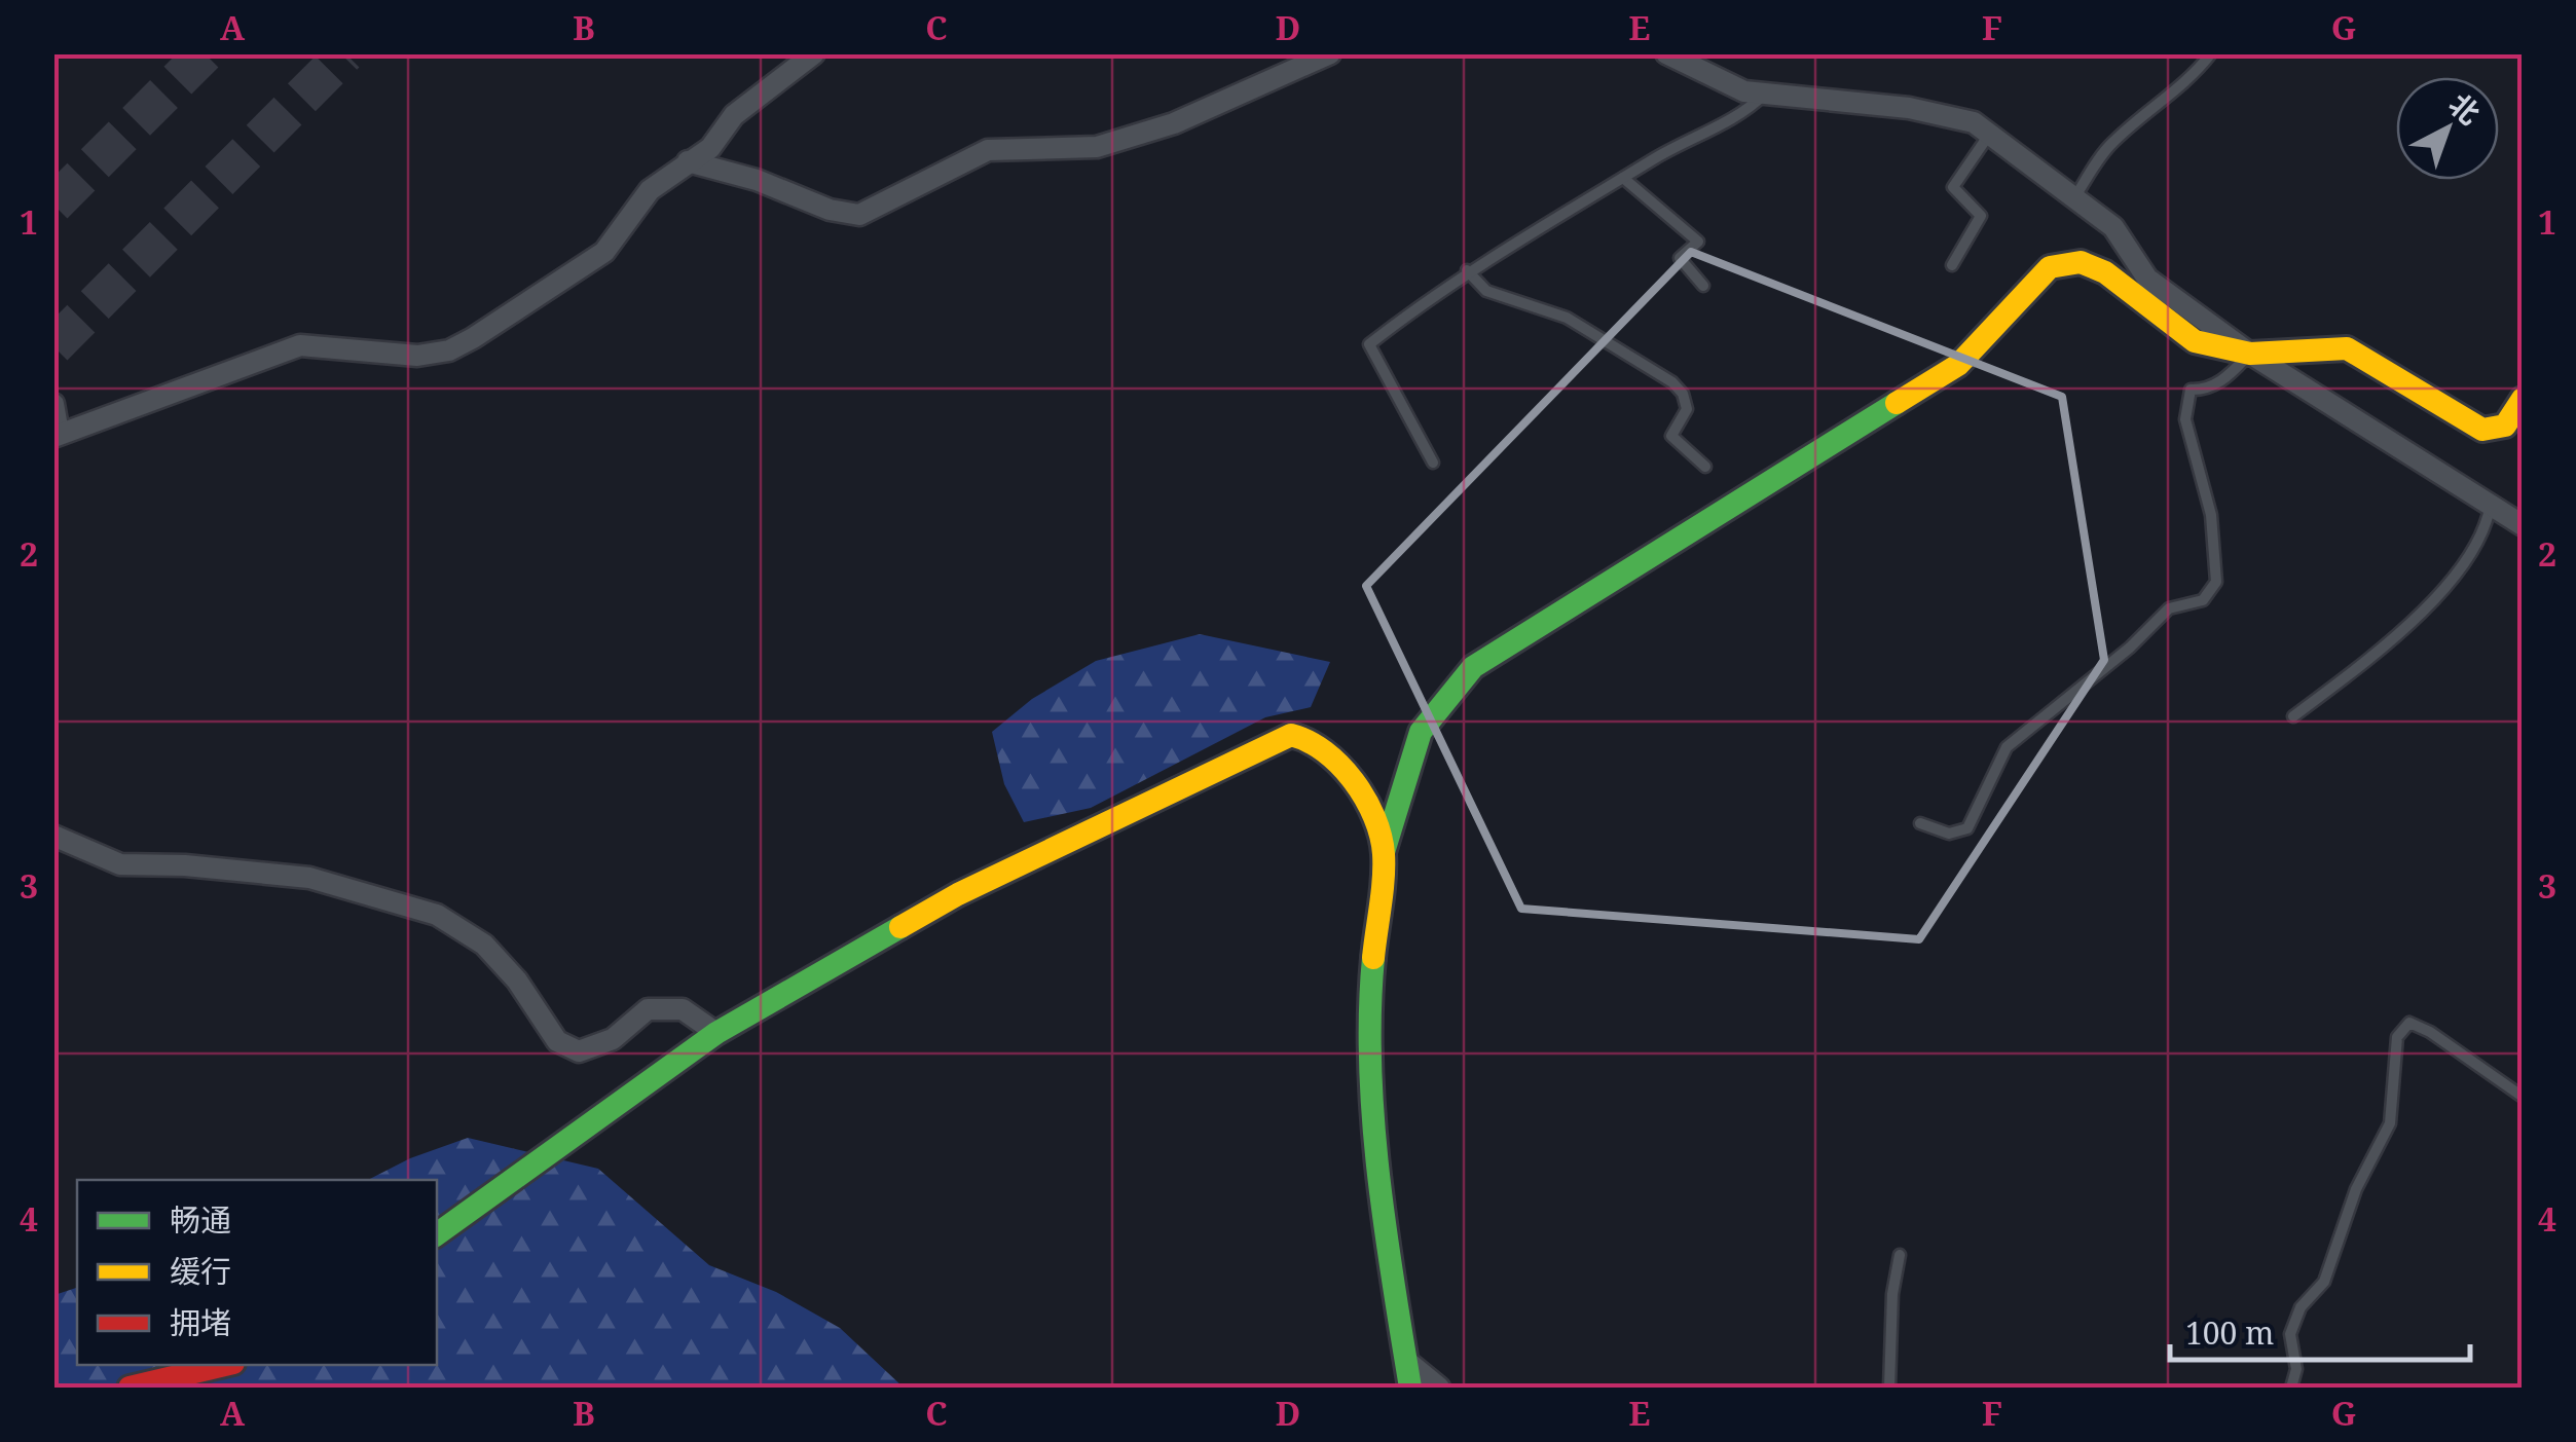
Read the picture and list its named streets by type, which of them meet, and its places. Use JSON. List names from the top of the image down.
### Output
{
  "legend": ["畅通", "缓行", "拥堵"],
  "scale_bar": "100 m",
  "north": "top right",
  "grid": {
    "columns": [
      "A",
      "B",
      "C",
      "D",
      "E",
      "F",
      "G"
    ],
    "rows": [
      "1",
      "2",
      "3",
      "4"
    ]
  }
}
